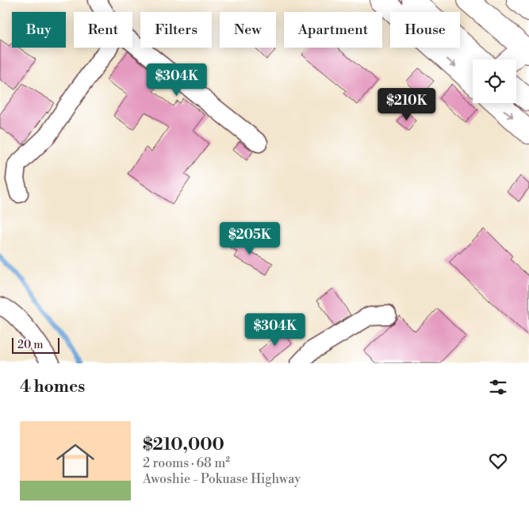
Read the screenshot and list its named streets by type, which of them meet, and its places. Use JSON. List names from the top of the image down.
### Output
{
  "scale_bar": "20 m",
  "page": {
    "chip": [
      "Buy",
      "Rent",
      "Filters",
      "New",
      "Apartment",
      "House"
    ],
    "price": [
      "$304K",
      "$210K",
      "$205K",
      "$304K"
    ],
    "scale": "20 m",
    "heading": "4 homes",
    "list": [
      {
        "name": "$210,000",
        "note": "2 rooms · 68 m² · Awoshie - Pokuase Highway"
      }
    ]
  }
}
